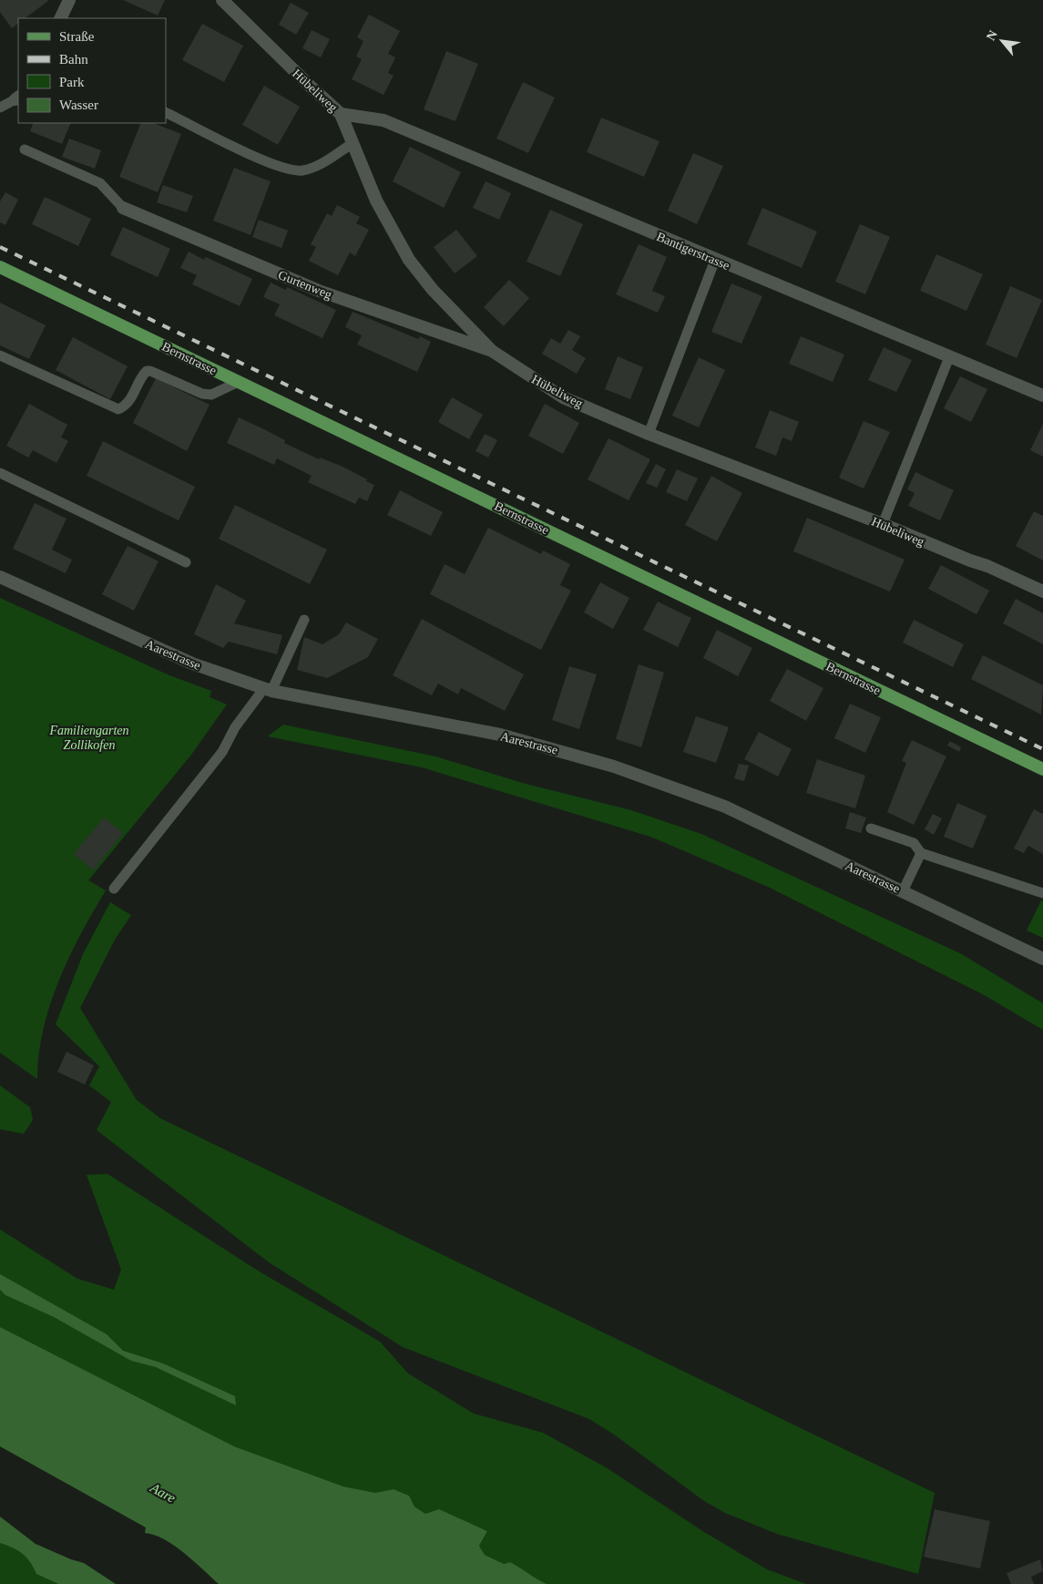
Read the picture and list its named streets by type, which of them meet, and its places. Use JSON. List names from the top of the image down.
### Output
{
  "streets": {
    "main road": ["Bernstrasse"],
    "street": [
      "Hübeliweg",
      "Bantigerstrasse",
      "Gurtenweg",
      "Aarestrasse"
    ]
  },
  "crossings": [
    ["Hübeliweg", "Bantigerstrasse"],
    ["Hübeliweg", "Gurtenweg"]
  ],
  "water": ["Aare"],
  "parks": ["Familiengarten Zollikofen"],
  "legend": [
    "Straße",
    "Bahn",
    "Park",
    "Wasser"
  ],
  "north": "top left"
}
